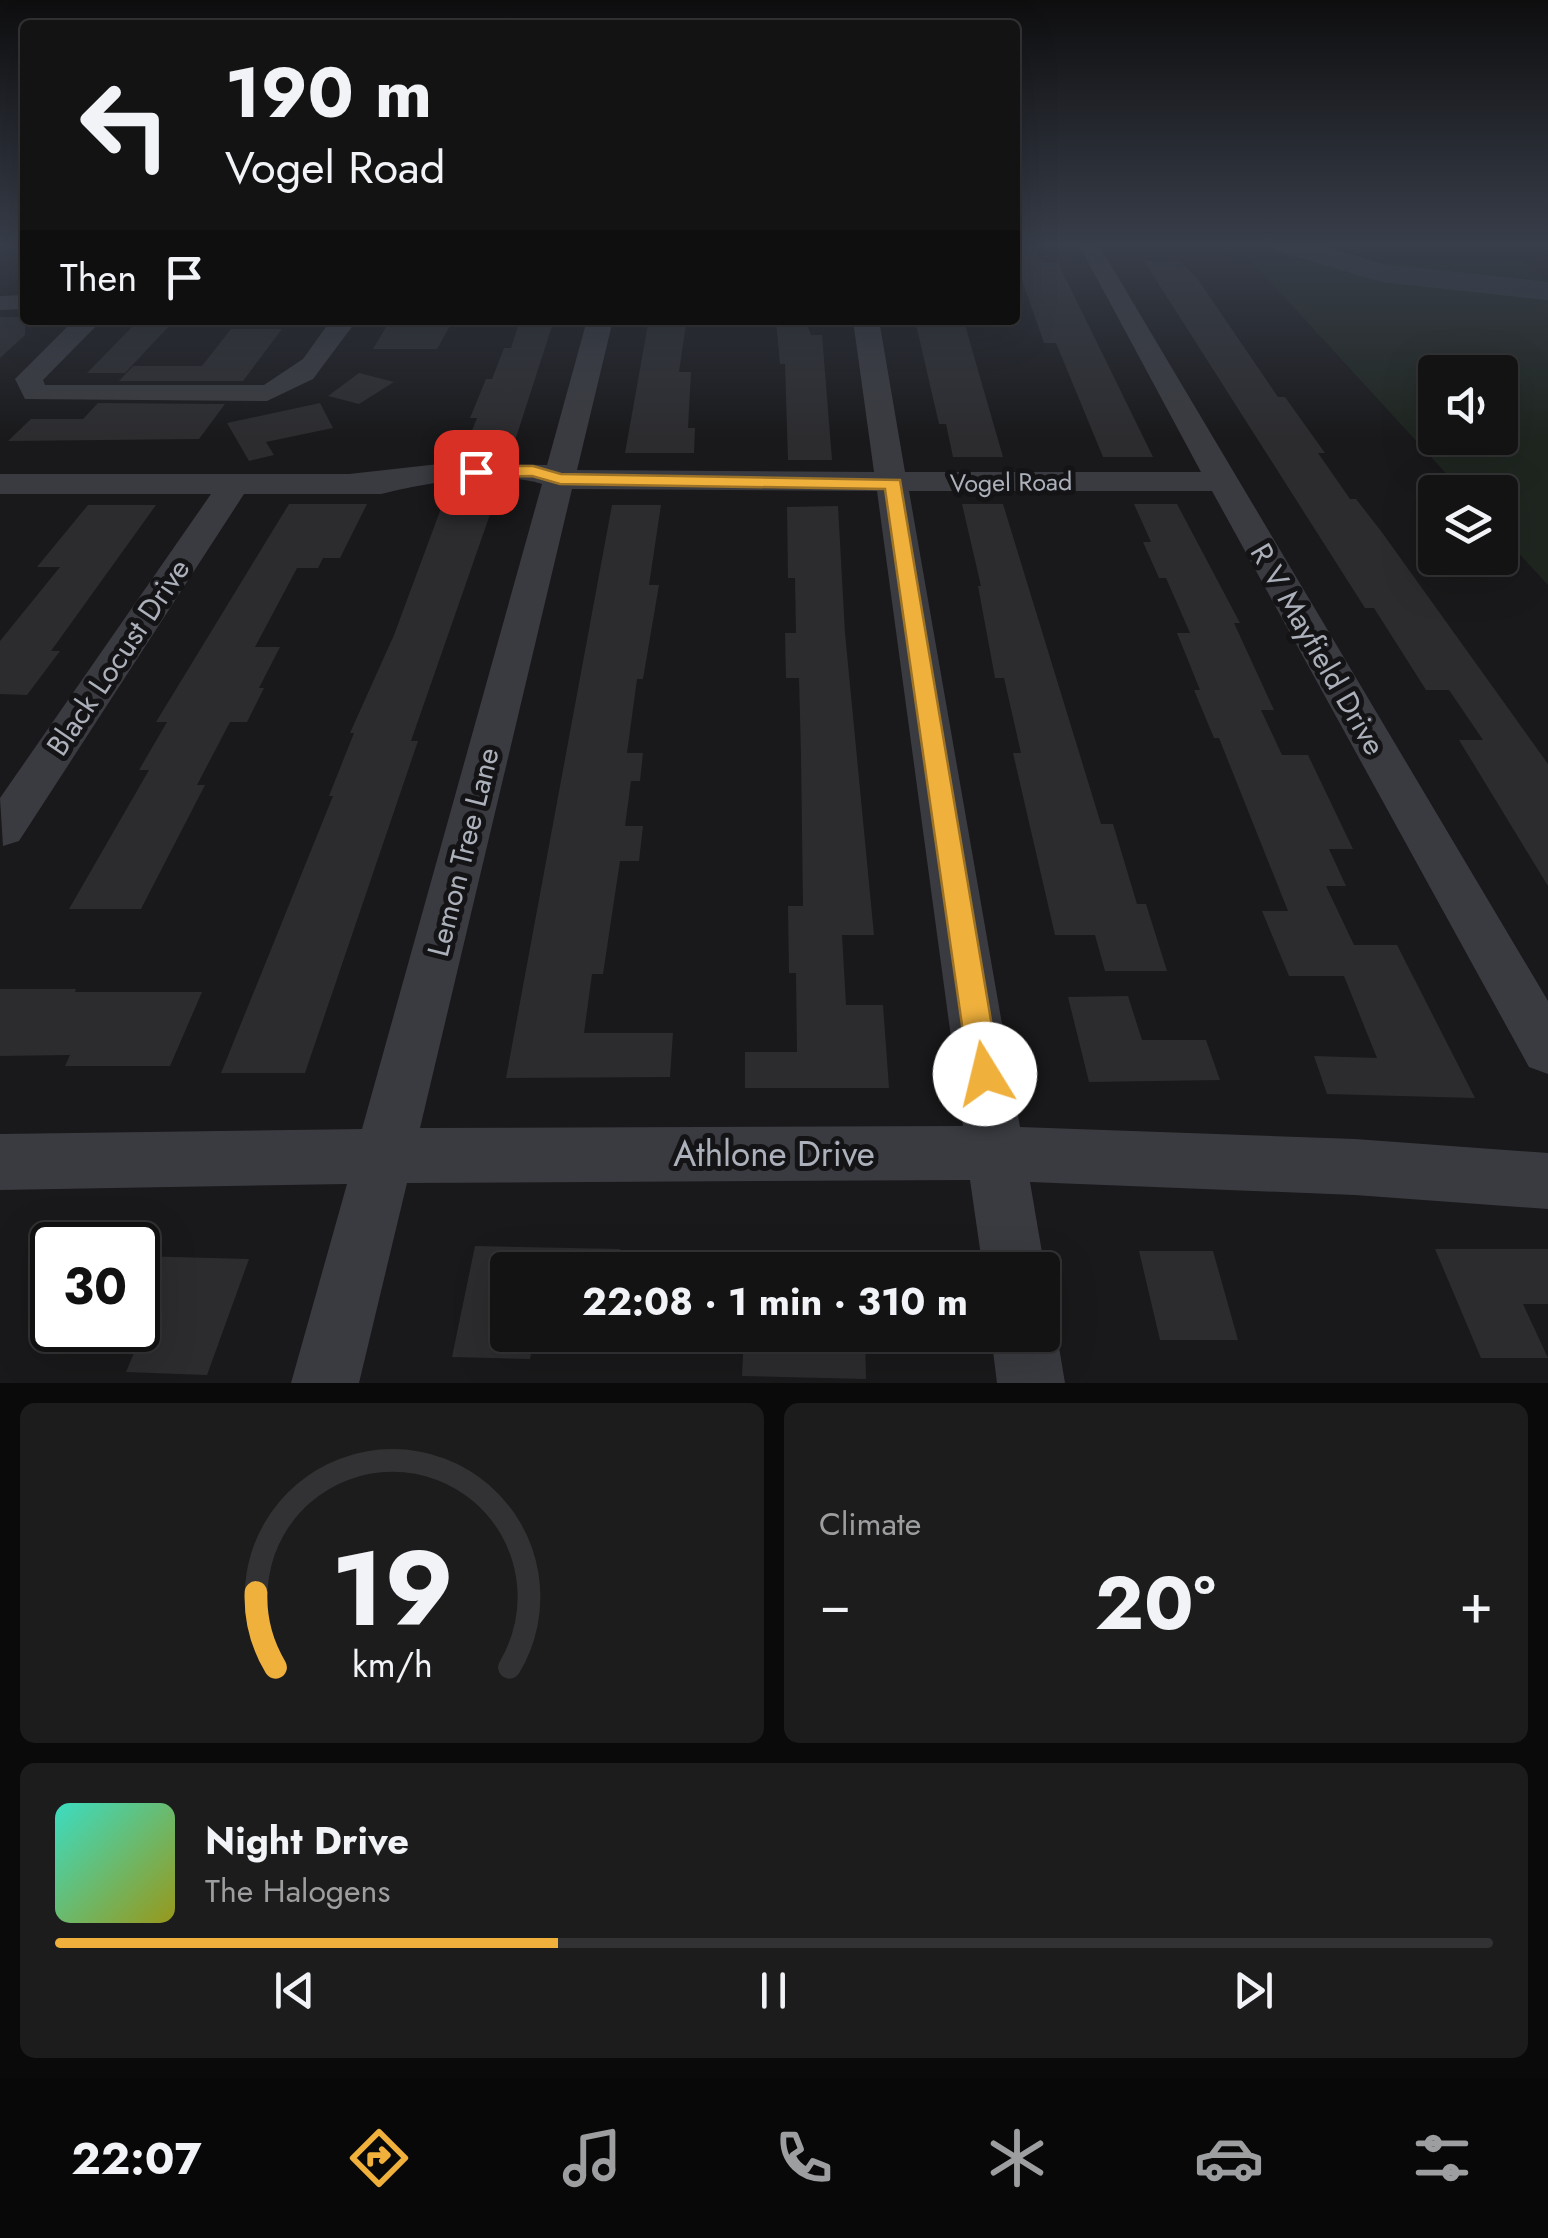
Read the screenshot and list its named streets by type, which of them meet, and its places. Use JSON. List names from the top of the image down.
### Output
{
  "streets": {
    "street": [
      "Vogel Road",
      "R V Mayfield Drive",
      "Black Locust Drive",
      "Lemon Tree Lane",
      "Athlone Drive"
    ]
  },
  "crossings": [
    ["Vogel Road", "R V Mayfield Drive"],
    ["Vogel Road", "Black Locust Drive"],
    ["Vogel Road", "Lemon Tree Lane"],
    ["Lemon Tree Lane", "Athlone Drive"]
  ],
  "page": {
    "turn": ["190 m", "Vogel Road"],
    "then": "Then",
    "limit": "30",
    "trip": "22:08 · 1 min · 310 m",
    "tile": "Climate",
    "heat": ["−", "20°", "+"],
    "song": ["Night Drive", "The Halogens"],
    "tabs": "22:07",
    "gauge": ["19", "km/h"]
  }
}
